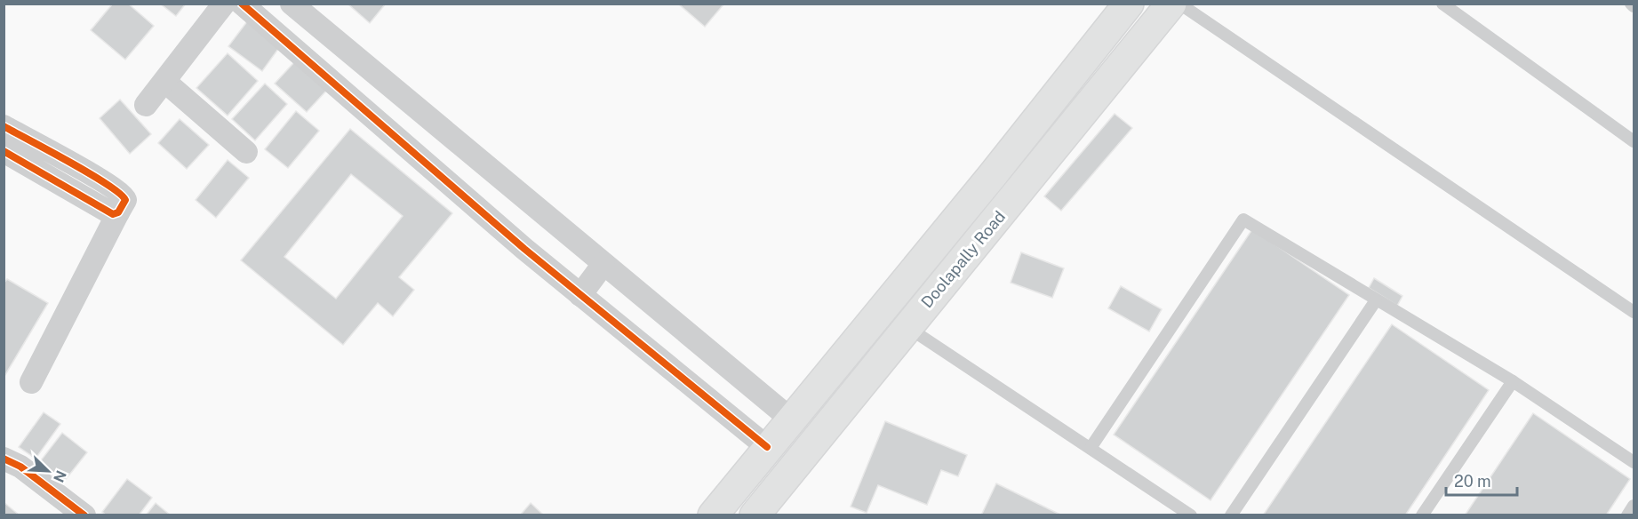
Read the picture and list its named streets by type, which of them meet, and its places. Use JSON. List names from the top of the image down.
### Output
{
  "streets": {
    "main road": ["Doolapally Road"]
  },
  "scale_bar": "20 m",
  "north": "bottom right"
}
